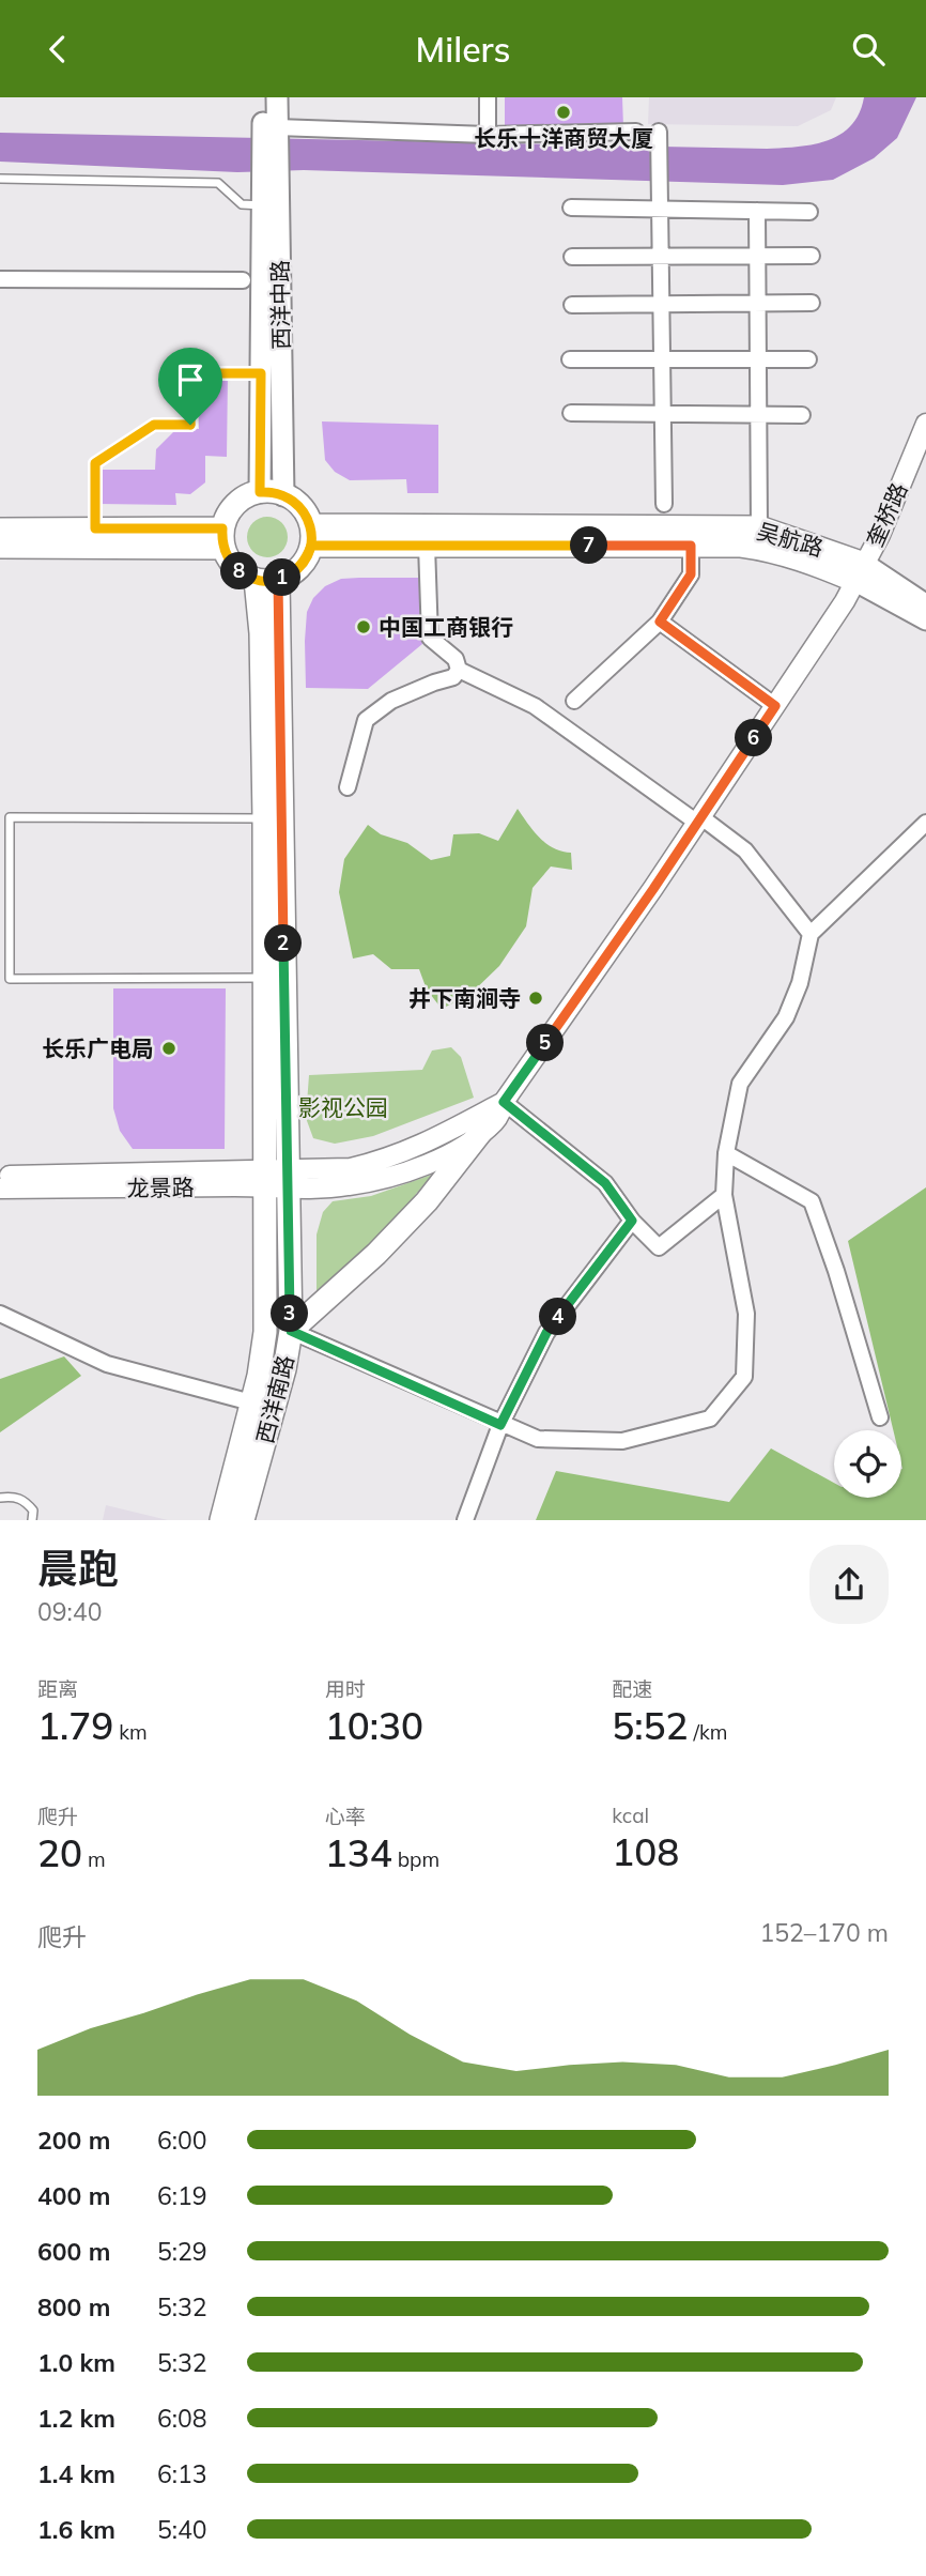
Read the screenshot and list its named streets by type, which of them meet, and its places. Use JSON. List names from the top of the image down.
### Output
{
  "streets": {
    "main road": ["西洋中路", "吴航路", "西洋南路"],
    "street": ["奎桥路", "龙景路"]
  },
  "crossings": [
    ["西洋中路", "吴航路"],
    ["奎桥路", "吴航路"],
    ["奎桥路", "龙景路"],
    ["龙景路", "西洋南路"]
  ],
  "parks": ["影视公园"],
  "places": [
    "长乐十洋商贸大厦",
    "中国工商银行",
    "井下南涧寺",
    "长乐广电局"
  ],
  "page": {
    "header": "Milers",
    "pins": [
      "7",
      "8",
      "1",
      "6",
      "2",
      "5",
      "3",
      "4"
    ],
    "heading": ["晨跑", "09:40"],
    "stats": [
      ["距离", "1.79 km"],
      ["用时", "10:30"],
      ["配速", "5:52 /km"],
      ["爬升", "20 m"],
      ["心率", "134 bpm"],
      ["kcal", "108"]
    ],
    "chart": ["爬升", "152–170 m"],
    "list": [
      {
        "name": "200 m",
        "note": "6:00"
      },
      {
        "name": "400 m",
        "note": "6:19"
      },
      {
        "name": "600 m",
        "note": "5:29"
      },
      {
        "name": "800 m",
        "note": "5:32"
      },
      {
        "name": "1.0 km",
        "note": "5:32"
      },
      {
        "name": "1.2 km",
        "note": "6:08"
      },
      {
        "name": "1.4 km",
        "note": "6:13"
      },
      {
        "name": "1.6 km",
        "note": "5:40"
      }
    ]
  }
}
